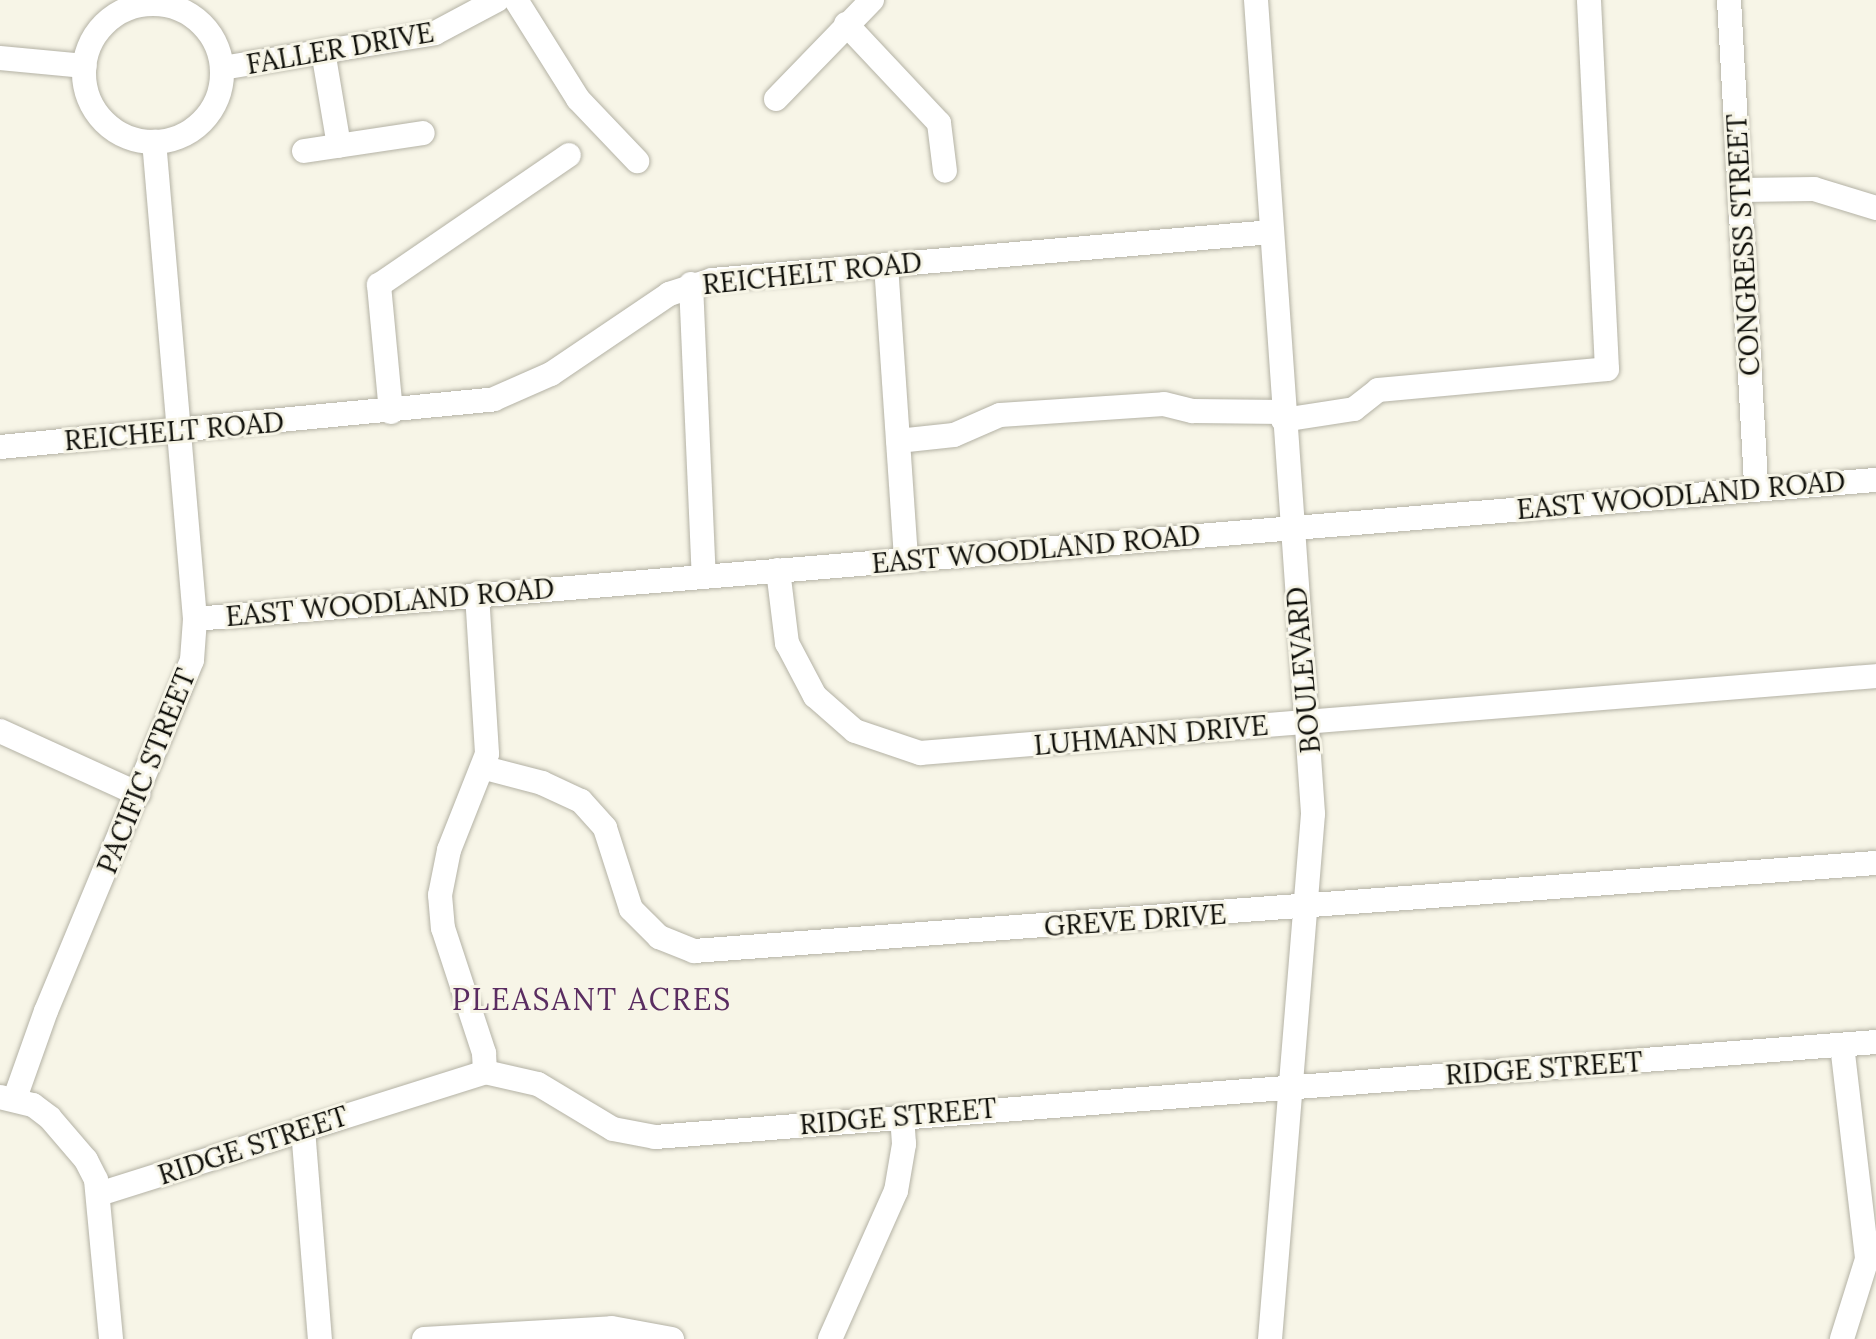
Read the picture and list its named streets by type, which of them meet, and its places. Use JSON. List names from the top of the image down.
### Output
{
  "streets": {
    "street": [
      "FALLER DRIVE",
      "CONGRESS STREET",
      "REICHELT ROAD",
      "EAST WOODLAND ROAD",
      "BOULEVARD",
      "LUHMANN DRIVE",
      "PACIFIC STREET",
      "GREVE DRIVE",
      "RIDGE STREET"
    ]
  },
  "crossings": [
    ["FALLER DRIVE", "PACIFIC STREET"],
    ["CONGRESS STREET", "EAST WOODLAND ROAD"],
    ["REICHELT ROAD", "BOULEVARD"],
    ["REICHELT ROAD", "PACIFIC STREET"],
    ["EAST WOODLAND ROAD", "BOULEVARD"],
    ["EAST WOODLAND ROAD", "LUHMANN DRIVE"],
    ["EAST WOODLAND ROAD", "PACIFIC STREET"],
    ["BOULEVARD", "LUHMANN DRIVE"],
    ["BOULEVARD", "GREVE DRIVE"],
    ["BOULEVARD", "RIDGE STREET"]
  ],
  "districts": ["PLEASANT ACRES"]
}
